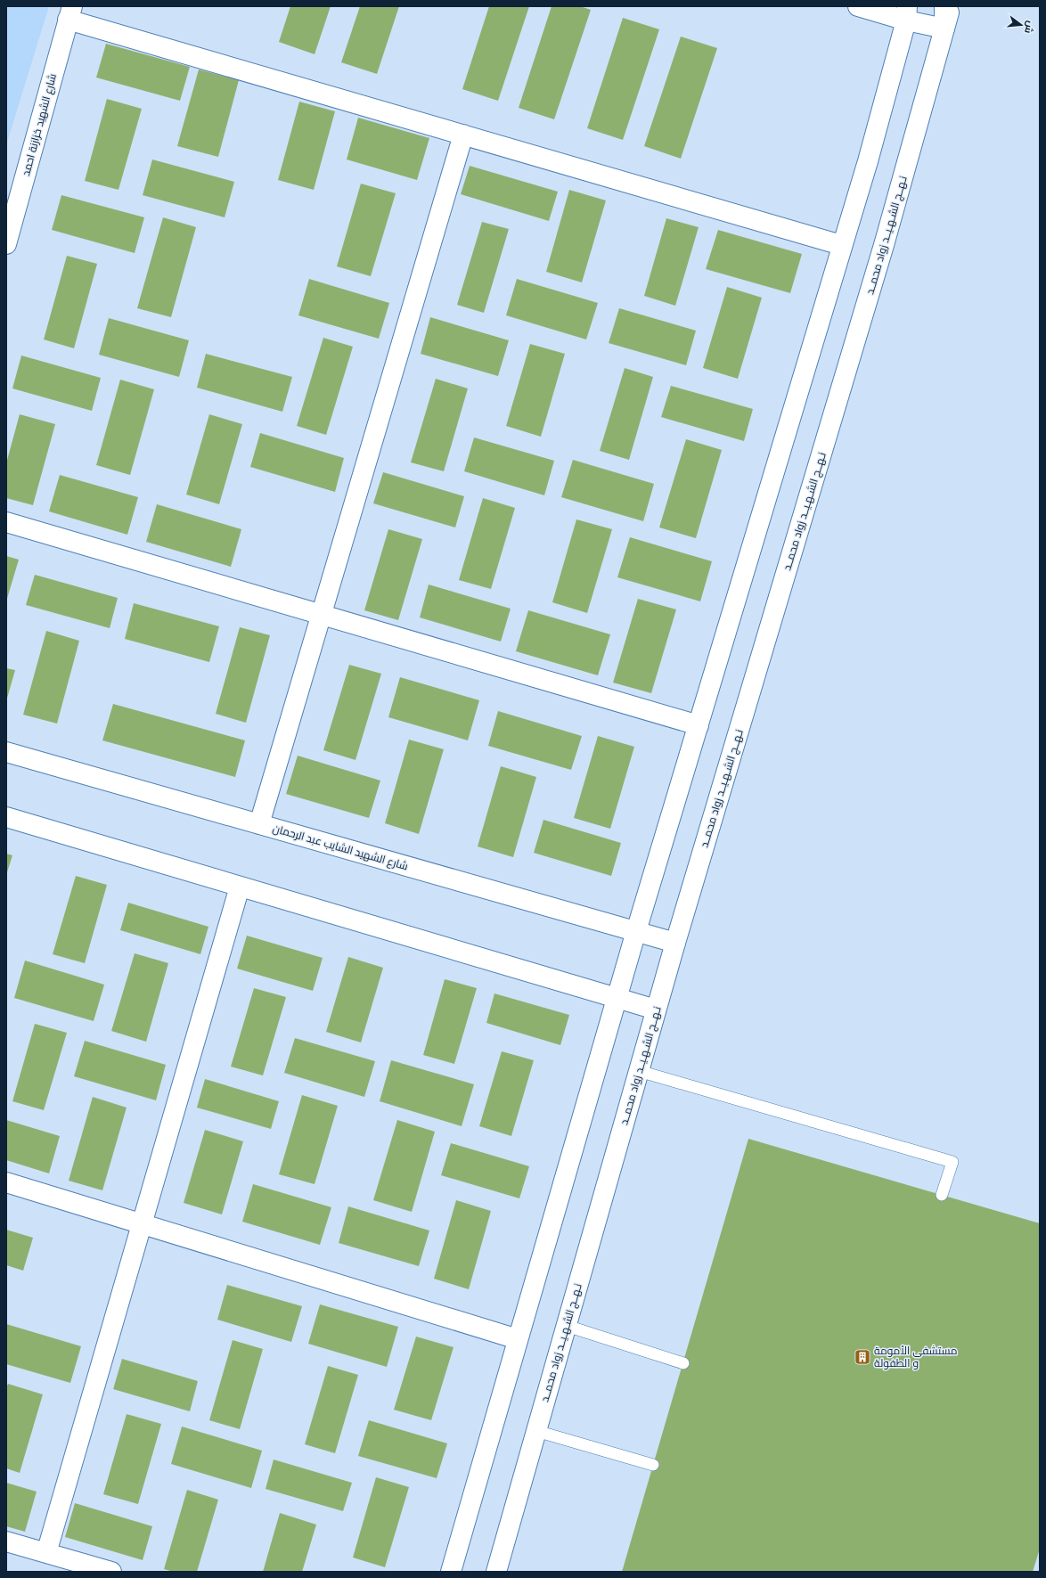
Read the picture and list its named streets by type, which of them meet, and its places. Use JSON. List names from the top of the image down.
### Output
{
  "streets": {
    "street": ["شارع الشهيد خزازنة احمد", "نـهــج الشـهـيــد زواد محمــد", "شارع الشهيد الشايب عبد الرحمان"]
  },
  "crossings": [
    ["نـهــج الشـهـيــد زواد محمــد", "شارع الشهيد الشايب عبد الرحمان"]
  ],
  "places": {
    "building": ["مستشفى الأمومة و الطفولة"]
  },
  "north": "right"
}
